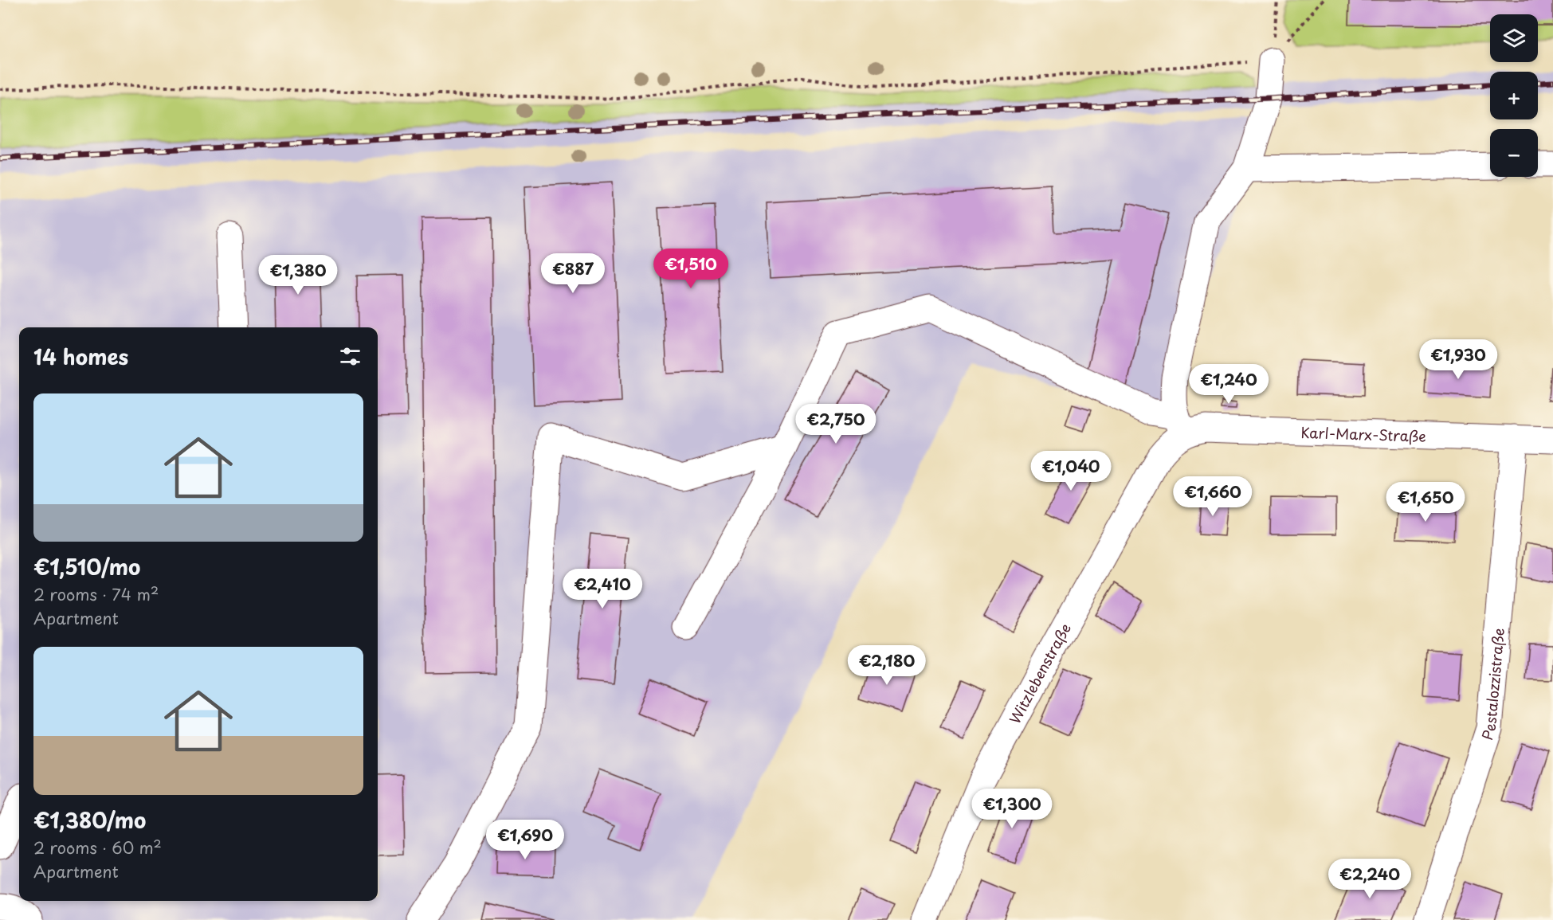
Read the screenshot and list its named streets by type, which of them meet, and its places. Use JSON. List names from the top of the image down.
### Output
{
  "streets": {
    "street": ["Karl-Marx-Straße", "Witzlebenstraße", "Pestalozzistraße"]
  },
  "crossings": [
    ["Karl-Marx-Straße", "Witzlebenstraße"],
    ["Karl-Marx-Straße", "Pestalozzistraße"]
  ],
  "page": {
    "map_buttons": ["+", "−"],
    "price": [
      "€1,510",
      "€887",
      "€1,380",
      "€1,930",
      "€1,240",
      "€2,750",
      "€1,040",
      "€1,660",
      "€1,650",
      "€2,410",
      "€2,180",
      "€1,300",
      "€1,690",
      "€2,240"
    ],
    "heading": "14 homes",
    "list": [
      {
        "name": "€1,510/mo",
        "note": "2 rooms · 74 m² · Apartment"
      },
      {
        "name": "€1,380/mo",
        "note": "2 rooms · 60 m² · Apartment"
      }
    ]
  }
}
